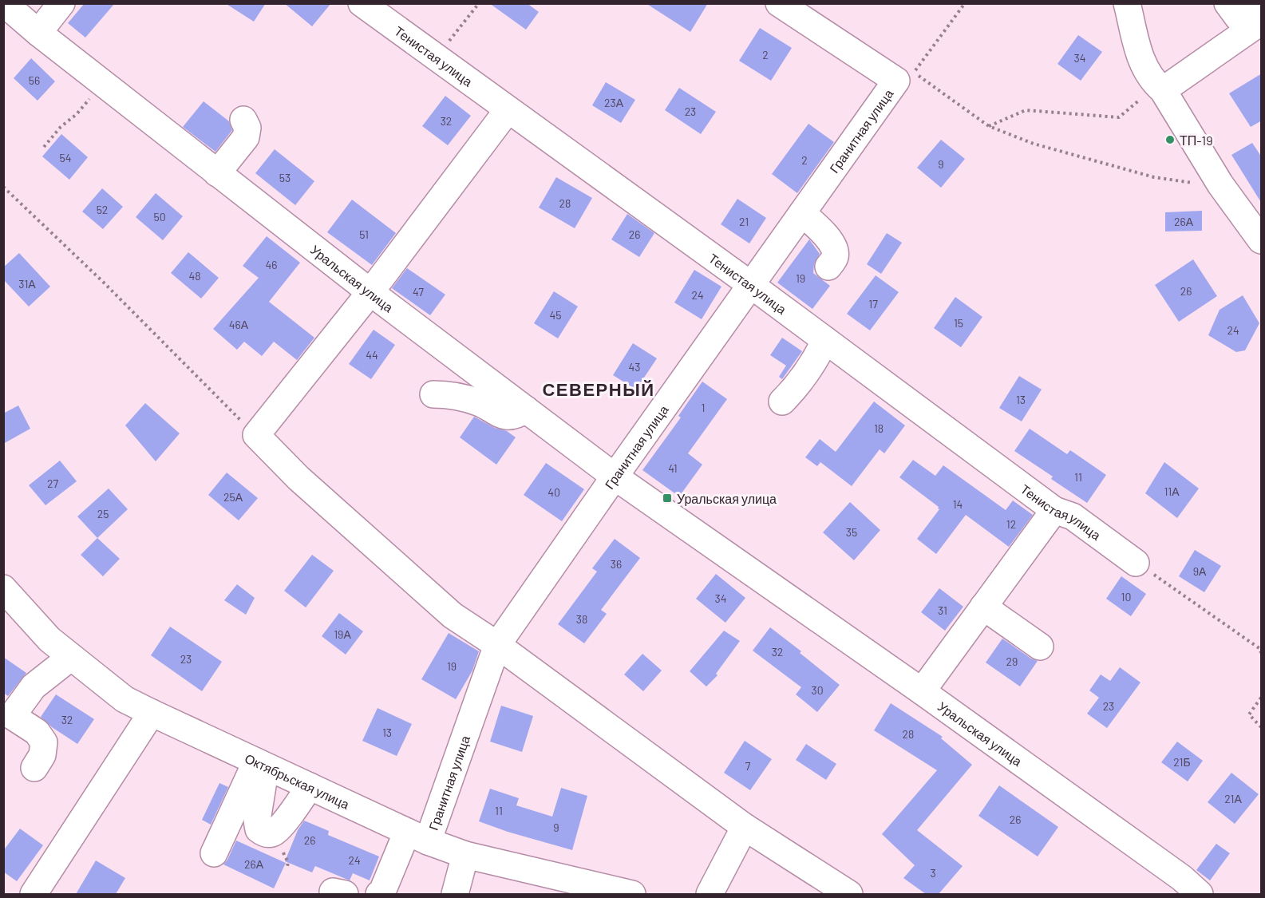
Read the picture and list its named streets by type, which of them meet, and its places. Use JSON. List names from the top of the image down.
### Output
{
  "streets": {
    "street": [
      "Тенистая улица",
      "Гранитная улица",
      "Уральская улица",
      "Октябрьская улица"
    ]
  },
  "crossings": [
    ["Тенистая улица", "Гранитная улица"],
    ["Гранитная улица", "Уральская улица"],
    ["Гранитная улица", "Октябрьская улица"]
  ],
  "districts": ["СЕВЕРНЫЙ"],
  "places": {
    "other": ["ТП-19"],
    "transit": ["Уральская улица"]
  },
  "house_numbers": [
    "2",
    "34",
    "56",
    "23А",
    "23",
    "32",
    "54",
    "2",
    "9",
    "53",
    "28",
    "52",
    "50",
    "21",
    "26А",
    "51",
    "26",
    "46",
    "48",
    "19",
    "31А",
    "26",
    "47",
    "24",
    "17",
    "45",
    "15",
    "46А",
    "24",
    "44",
    "43",
    "13",
    "1",
    "18",
    "41",
    "11",
    "27",
    "11А",
    "40",
    "25А",
    "14",
    "25",
    "12",
    "35",
    "36",
    "9А",
    "10",
    "34",
    "31",
    "38",
    "19А",
    "32",
    "23",
    "29",
    "19",
    "30",
    "23",
    "32",
    "13",
    "28",
    "21Б",
    "7",
    "21А",
    "11",
    "26",
    "9",
    "26",
    "24",
    "26А",
    "3"
  ]
}
